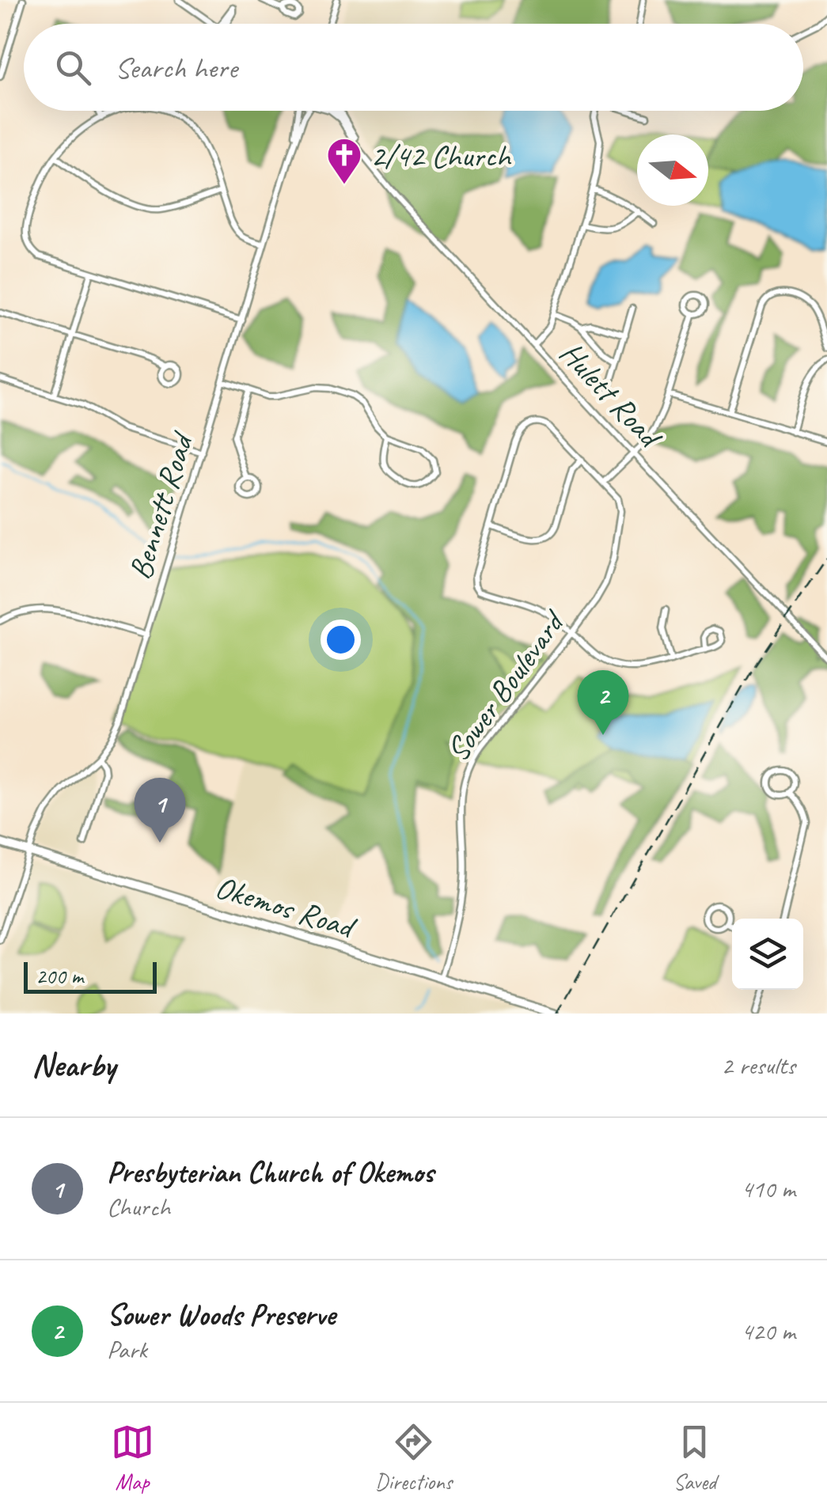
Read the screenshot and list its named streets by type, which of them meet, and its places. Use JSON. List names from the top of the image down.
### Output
{
  "streets": {
    "main road": ["Okemos Road"],
    "street": ["Hulett Road", "Bennett Road", "Sower Boulevard"]
  },
  "crossings": [
    ["Bennett Road", "Okemos Road"],
    ["Sower Boulevard", "Okemos Road"]
  ],
  "places": {
    "church": ["2/42 Church"]
  },
  "scale_bar": "200 m",
  "north": "right",
  "page": {
    "search": "Search here",
    "pins": ["2", "1"],
    "scale": "200 m",
    "heading": ["Nearby", "2 results"],
    "list": [
      {
        "mark": "1",
        "name": "Presbyterian Church of Okemos",
        "note": "Church",
        "value": "410 m"
      },
      {
        "mark": "2",
        "name": "Sower Woods Preserve",
        "note": "Park",
        "value": "420 m"
      }
    ],
    "nav": ["Map", "Directions", "Saved"]
  }
}
